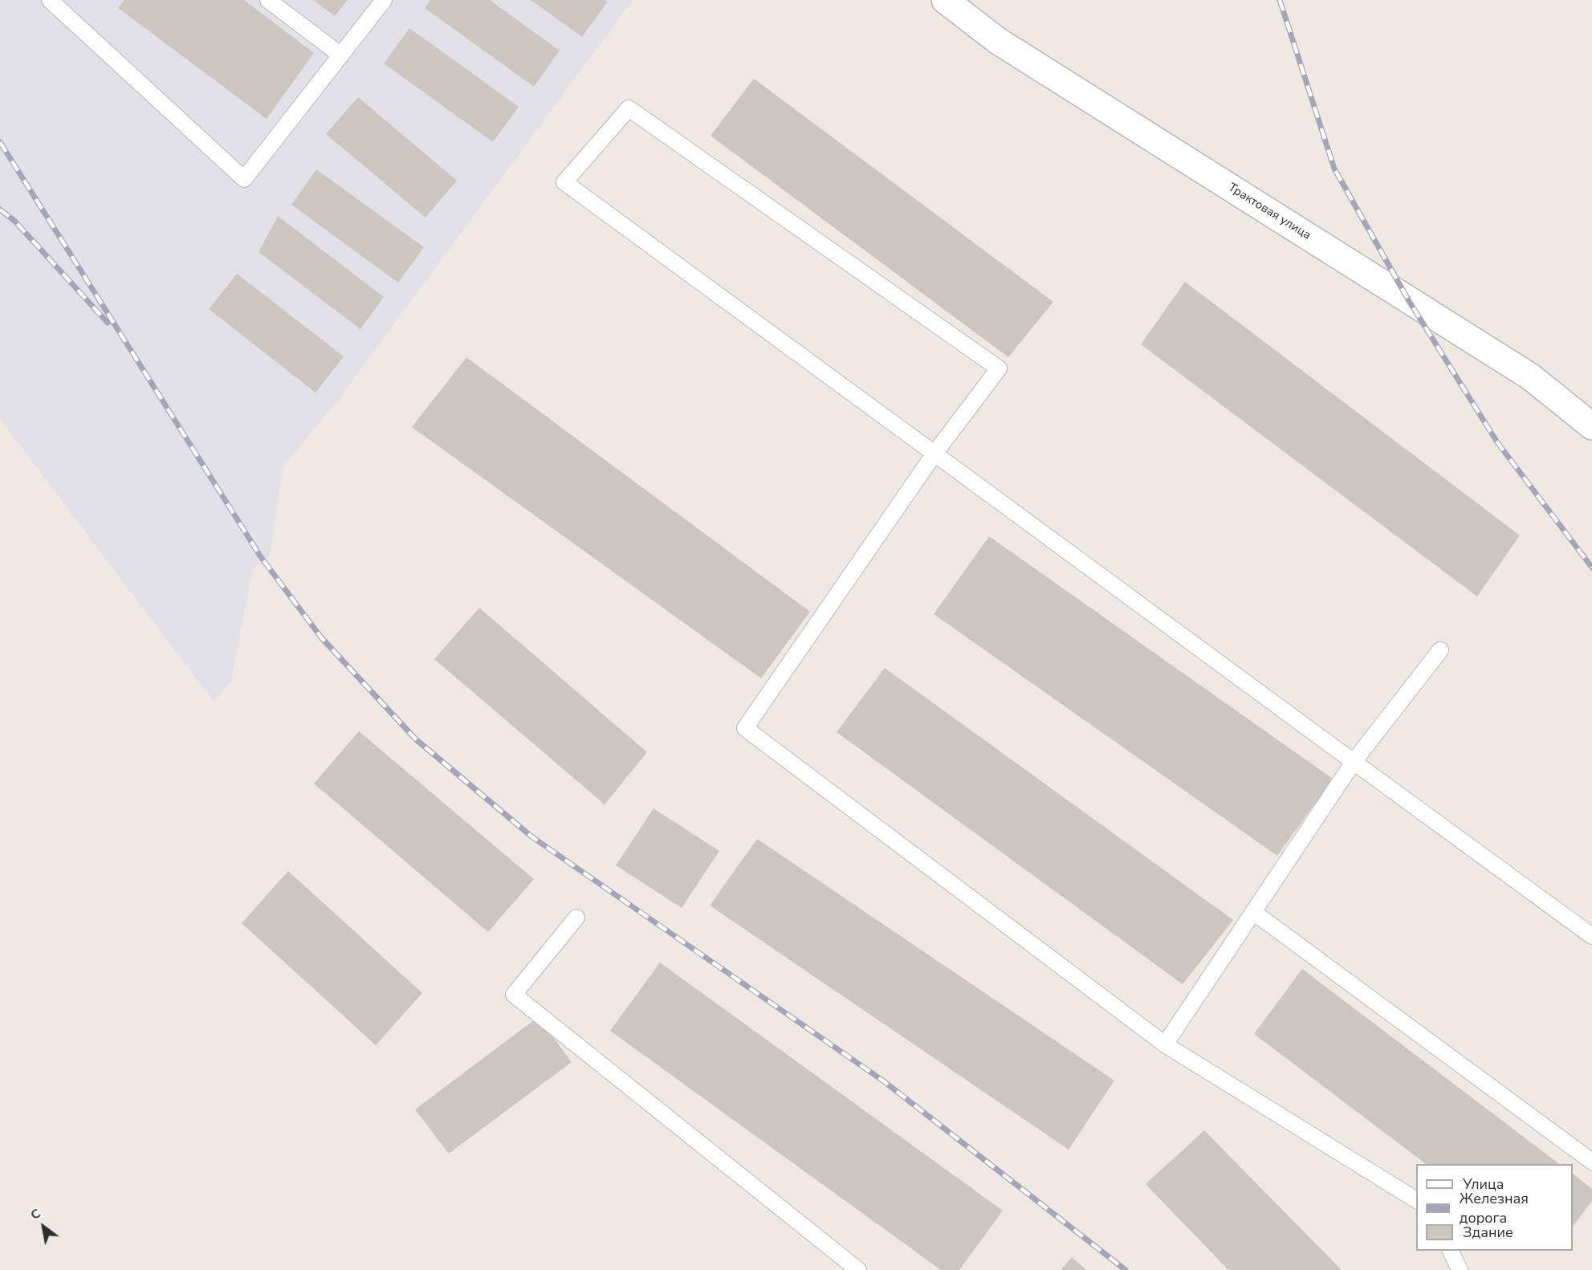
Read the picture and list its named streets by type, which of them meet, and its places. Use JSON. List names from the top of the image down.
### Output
{
  "streets": {
    "main road": ["Трактовая улица"]
  },
  "legend": ["Улица", "Железная дорога", "Здание"],
  "north": "top left"
}
